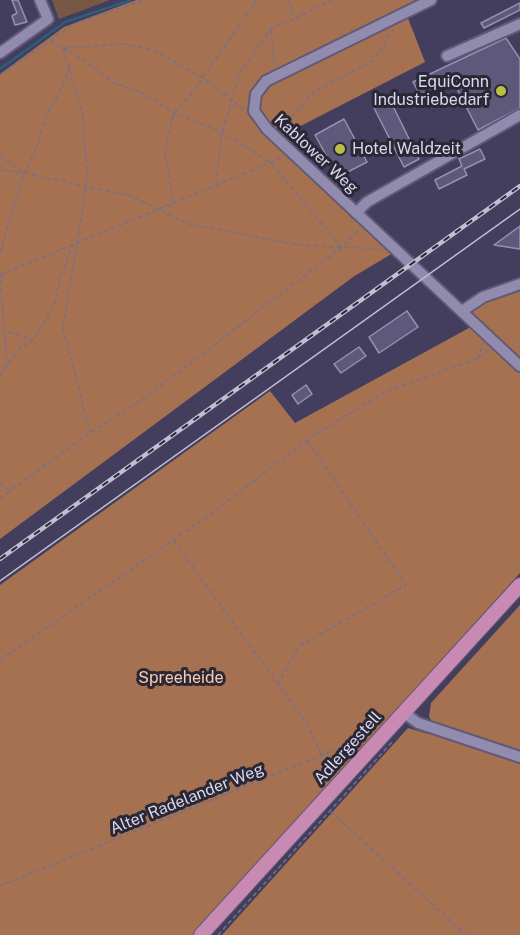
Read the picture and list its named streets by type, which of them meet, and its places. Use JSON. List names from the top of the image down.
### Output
{
  "streets": {
    "main road": ["Adlergestell"],
    "street": ["Kablower Weg"],
    "path": ["Alter Radelander Weg"]
  },
  "parks": ["Spreeheide"],
  "places": ["EquiConn Industriebedarf", "Hotel Waldzeit"]
}
